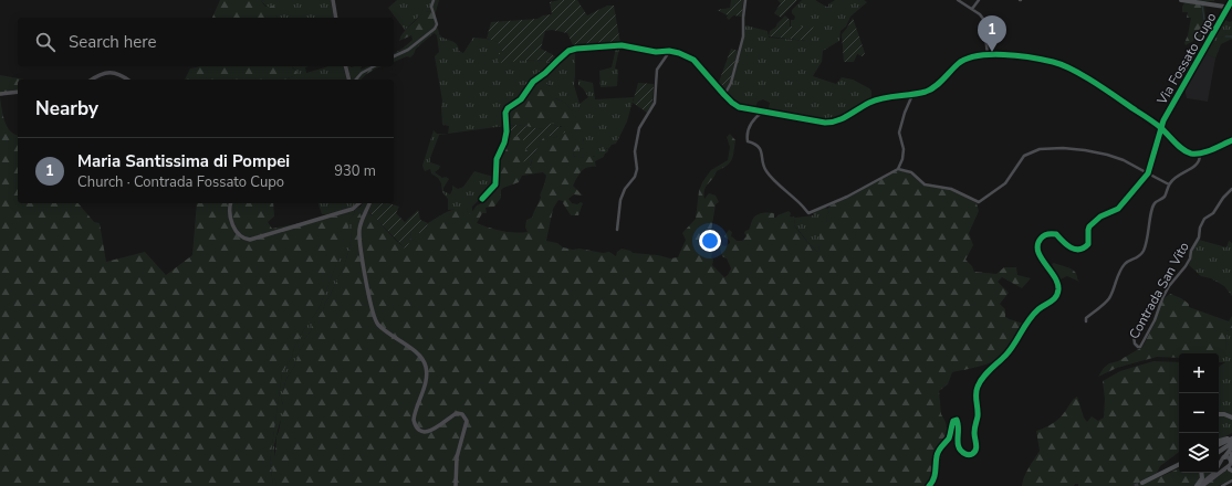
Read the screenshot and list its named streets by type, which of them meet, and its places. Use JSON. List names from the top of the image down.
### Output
{
  "streets": {
    "street": ["Via Fossato Cupo", "Contrada San Vito"]
  },
  "page": {
    "pins": "1",
    "search": "Search here",
    "heading": "Nearby",
    "list": [
      {
        "mark": "1",
        "name": "Maria Santissima di Pompei",
        "note": "Church · Contrada Fossato Cupo",
        "value": "930 m"
      }
    ],
    "map_buttons": ["+", "−"]
  }
}
